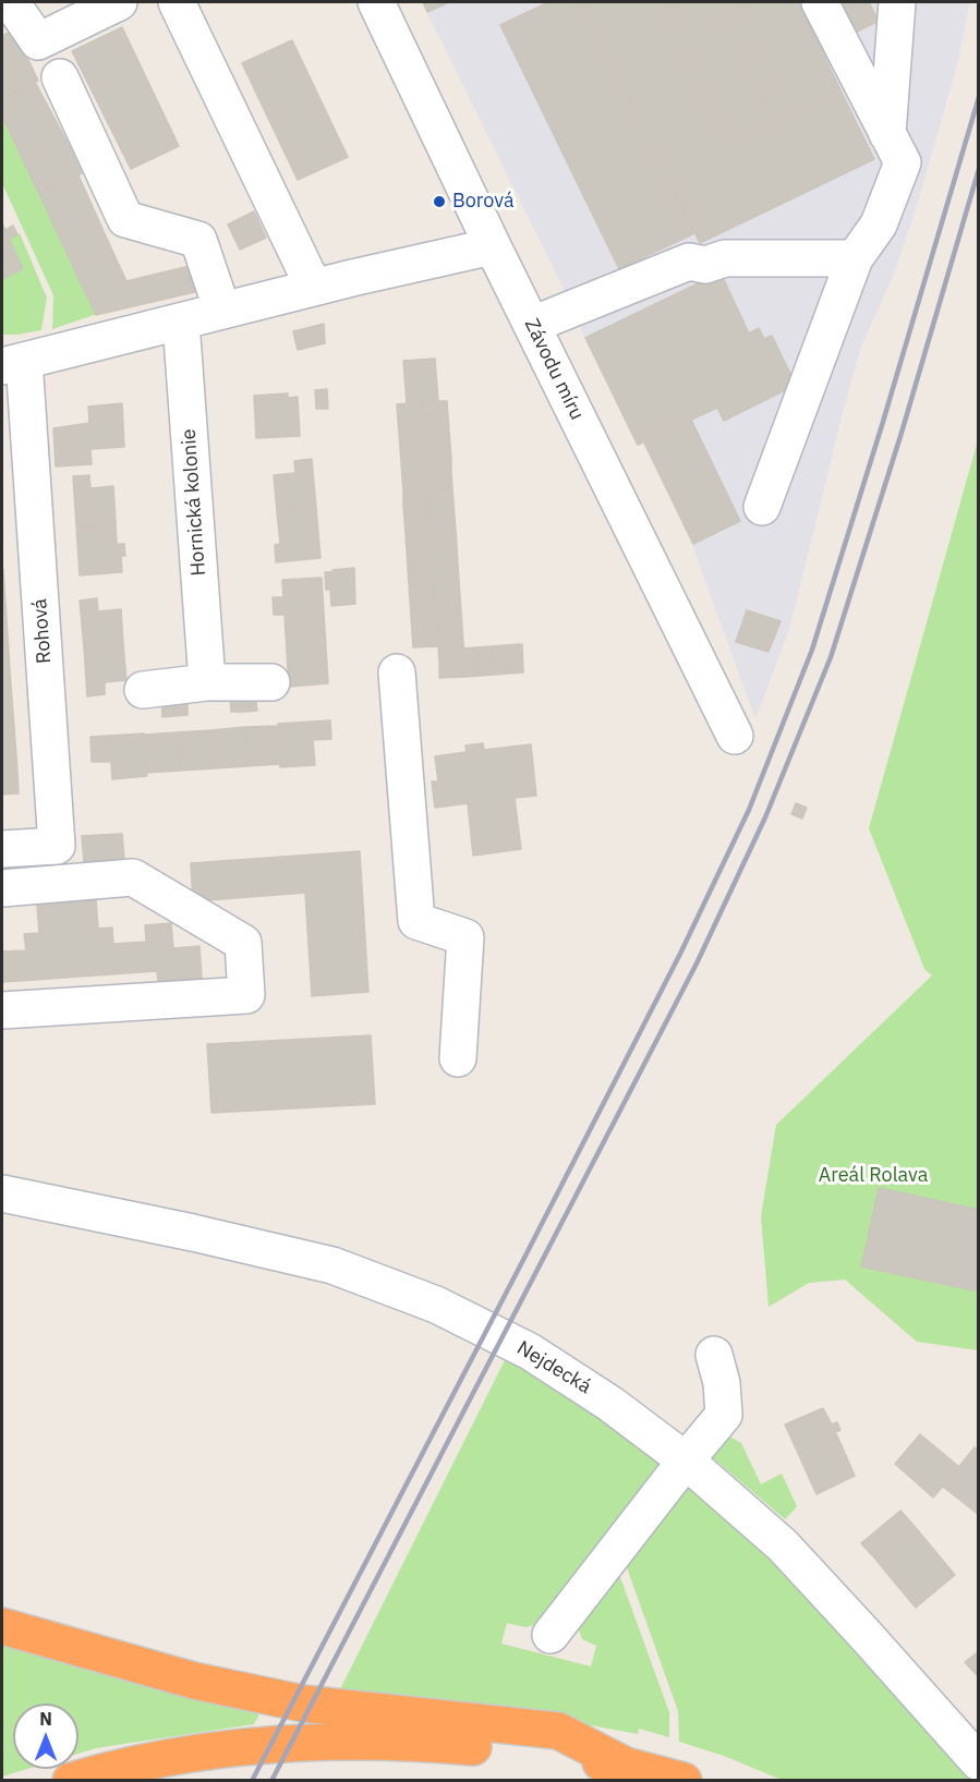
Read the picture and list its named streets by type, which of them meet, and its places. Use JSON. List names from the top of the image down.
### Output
{
  "streets": {
    "street": [
      "Závodu míru",
      "Hornická kolonie",
      "Rohová",
      "Nejdecká"
    ]
  },
  "parks": ["Areál Rolava"],
  "places": ["Borová"],
  "north": "top"
}
